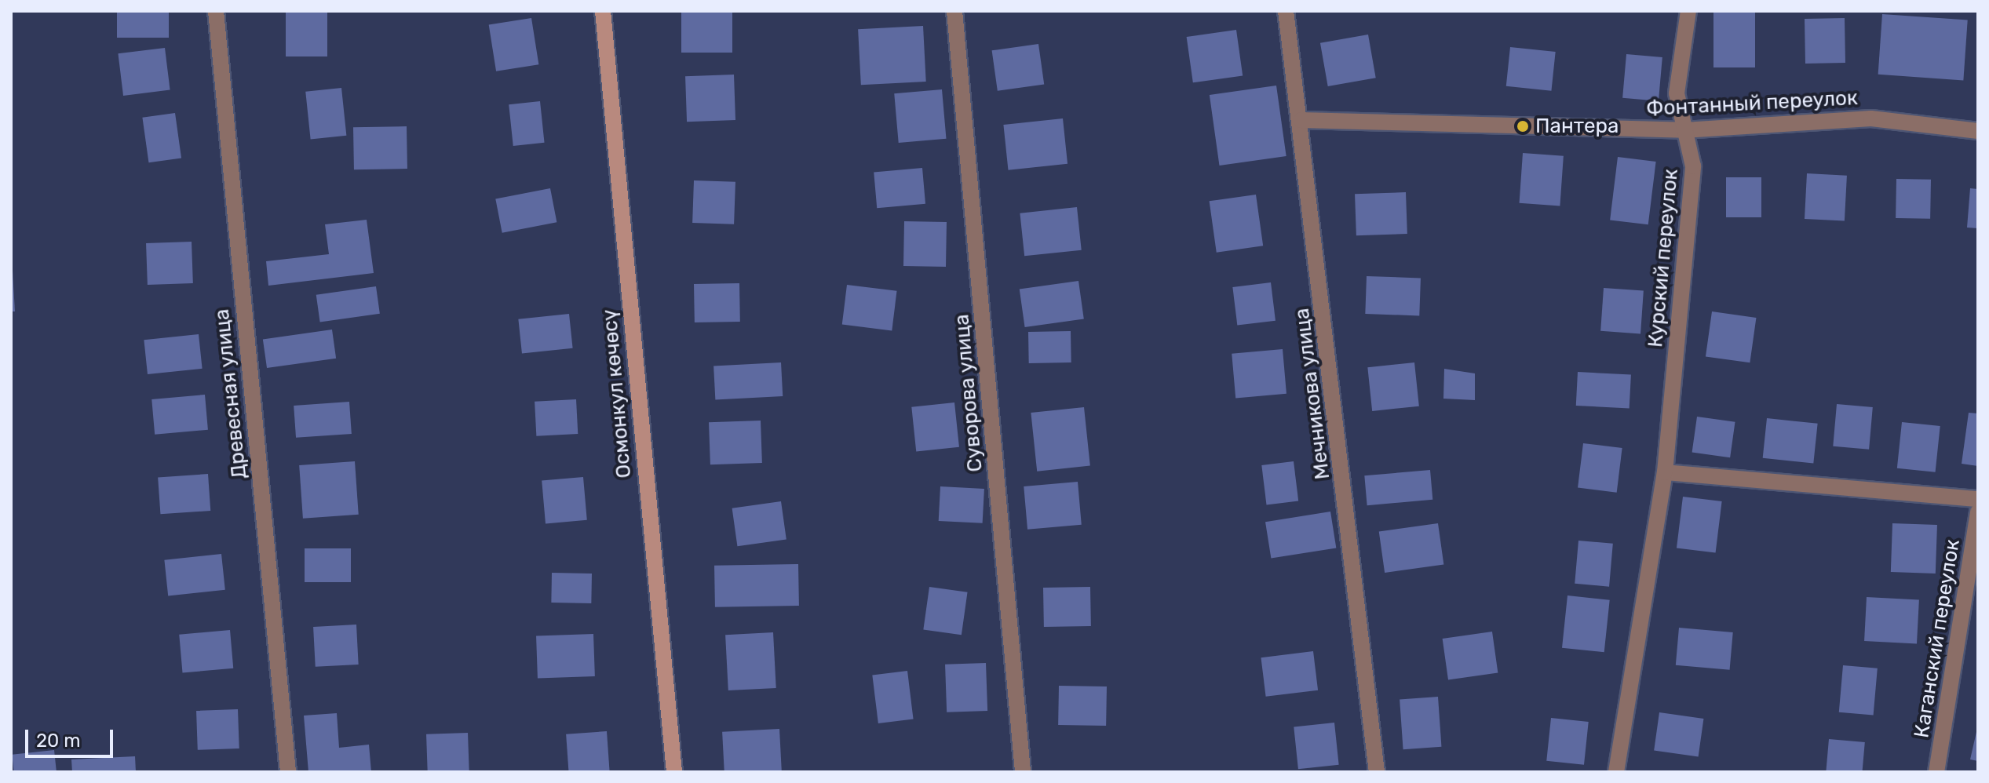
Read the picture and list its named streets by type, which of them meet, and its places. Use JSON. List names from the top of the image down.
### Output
{
  "streets": {
    "street": [
      "Фонтанный переулок",
      "Курский переулок",
      "Суворова улица",
      "Древесная улица",
      "Осмонкул көчөсү",
      "Мечникова улица",
      "Каганский переулок"
    ]
  },
  "crossings": [
    ["Фонтанный переулок", "Курский переулок"],
    ["Фонтанный переулок", "Мечникова улица"]
  ],
  "places": ["Пантера"],
  "scale_bar": "20 m"
}
